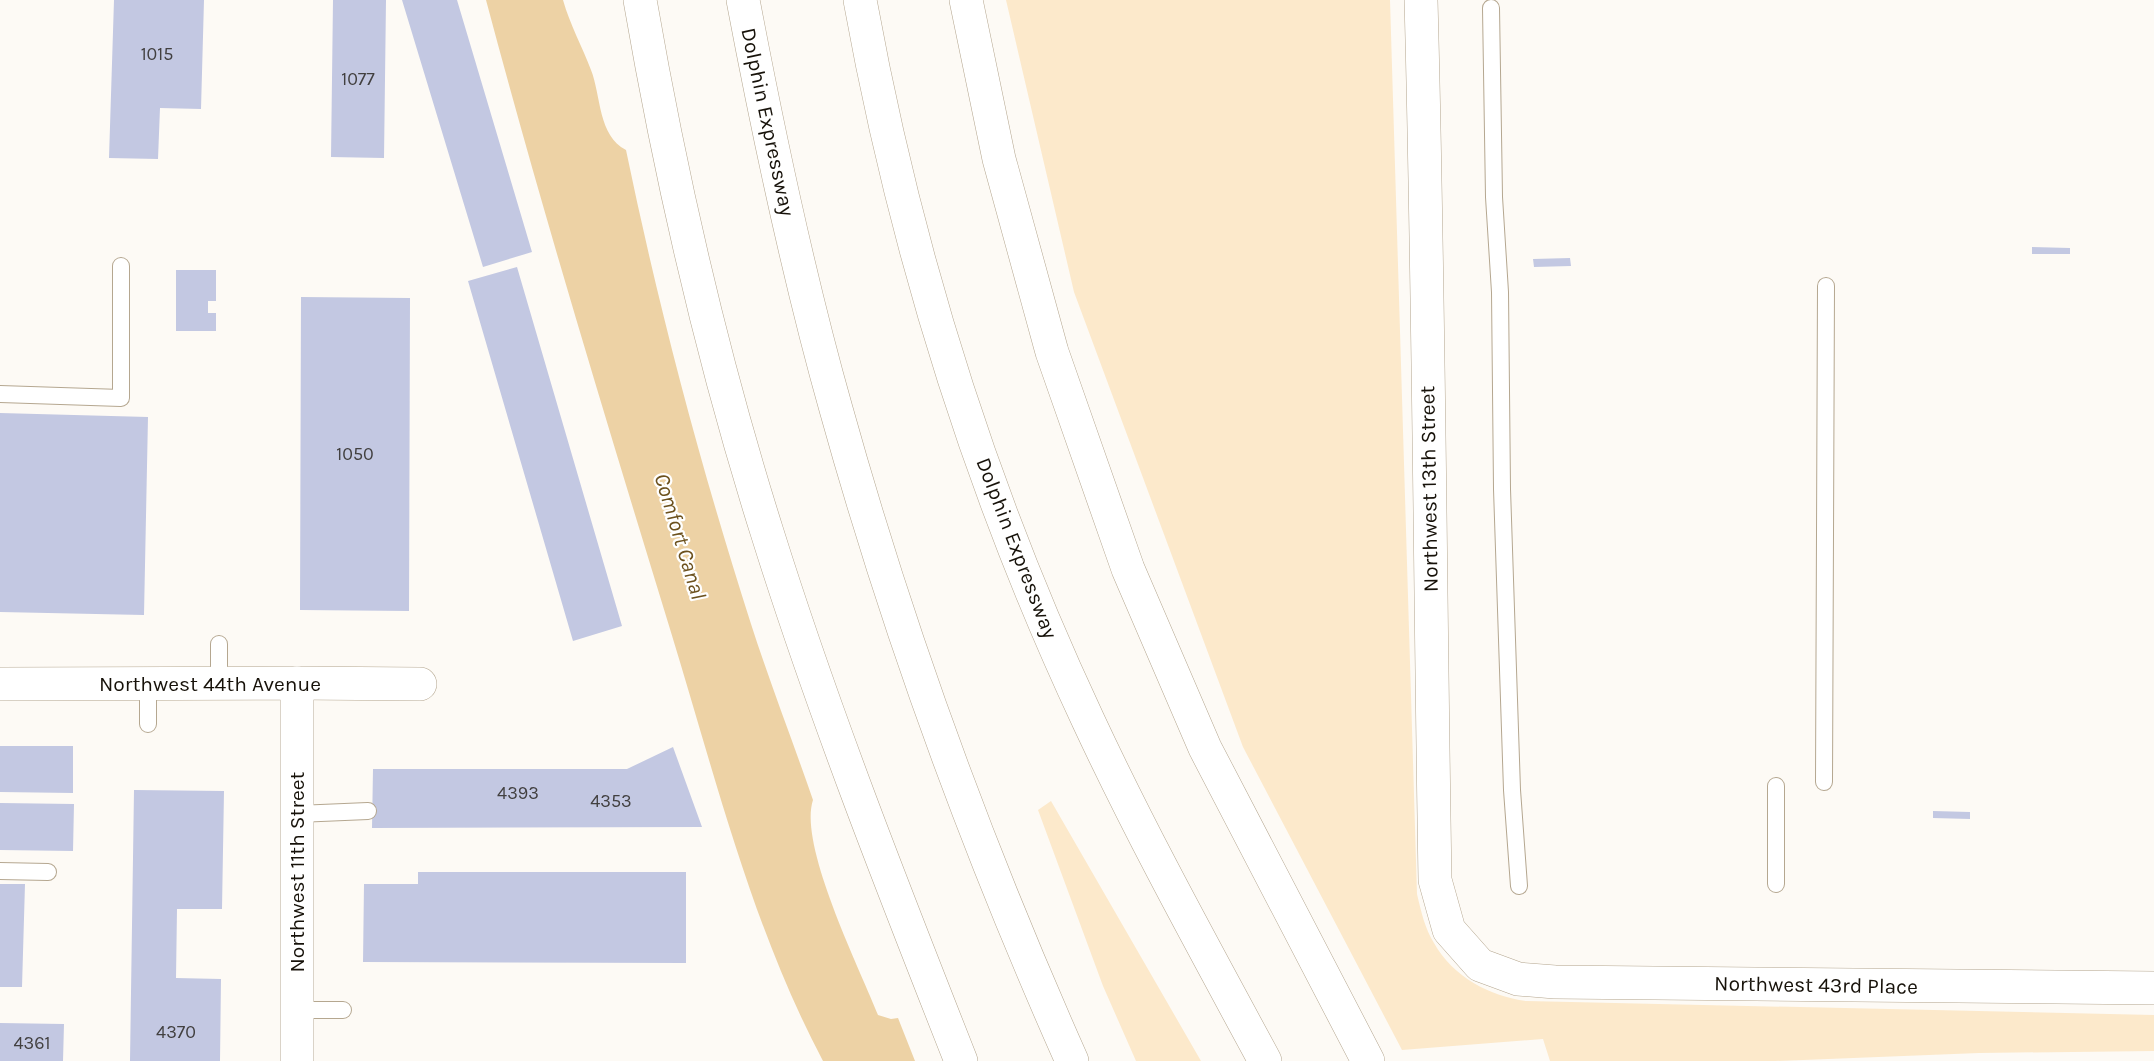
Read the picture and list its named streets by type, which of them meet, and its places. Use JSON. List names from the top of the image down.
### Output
{
  "streets": {
    "main road": [
      "Dolphin Expressway",
      "Northwest 13th Street",
      "Northwest 44th Avenue",
      "Northwest 11th Street",
      "Northwest 43rd Place"
    ]
  },
  "crossings": [
    ["Northwest 13th Street", "Northwest 43rd Place"],
    ["Northwest 44th Avenue", "Northwest 11th Street"]
  ],
  "water": ["Comfort Canal"],
  "house_numbers": [
    "1015",
    "1077",
    "1050",
    "4393",
    "4353",
    "4370",
    "4361"
  ]
}
